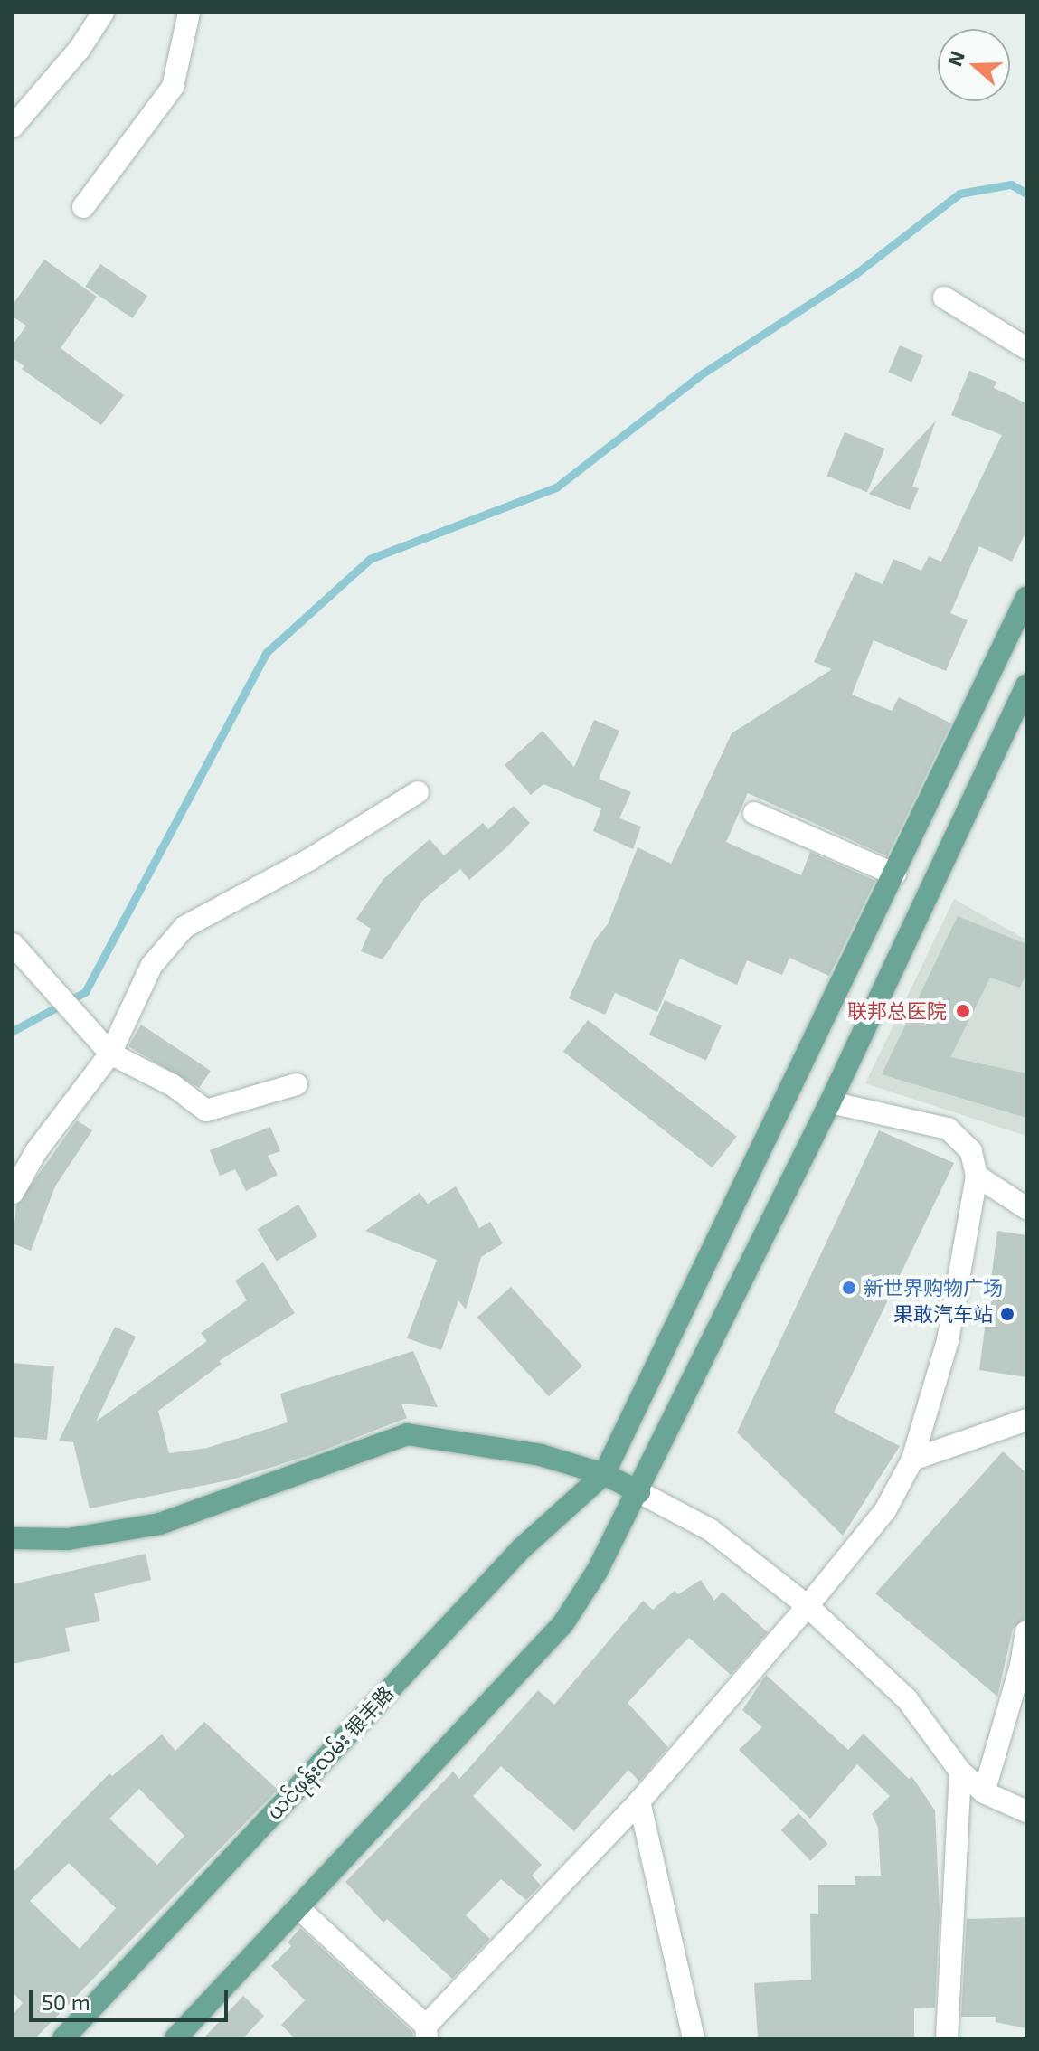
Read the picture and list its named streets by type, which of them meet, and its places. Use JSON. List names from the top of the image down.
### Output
{
  "streets": {
    "main road": ["ယင်ဖုန်းလမ်း 银丰路"]
  },
  "places": ["联邦总医院", "新世界购物广场", "果敢汽车站"],
  "scale_bar": "50 m",
  "north": "left"
}
